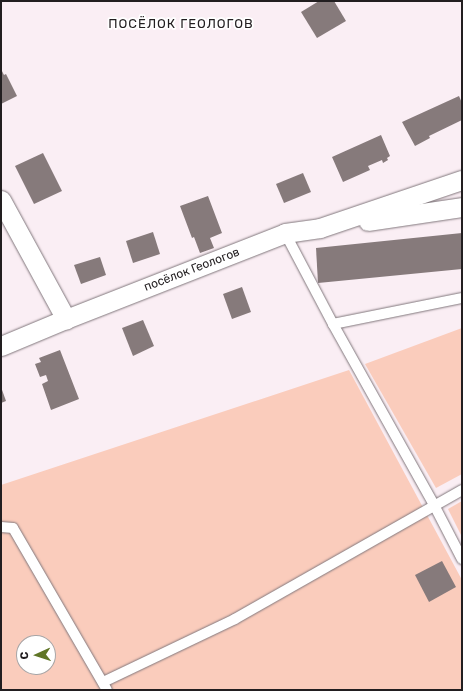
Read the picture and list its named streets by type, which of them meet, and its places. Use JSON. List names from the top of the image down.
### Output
{
  "streets": {
    "street": ["посёлок Геологов"]
  },
  "districts": ["ПОСЁЛОК ГЕОЛОГОВ"],
  "north": "left"
}
